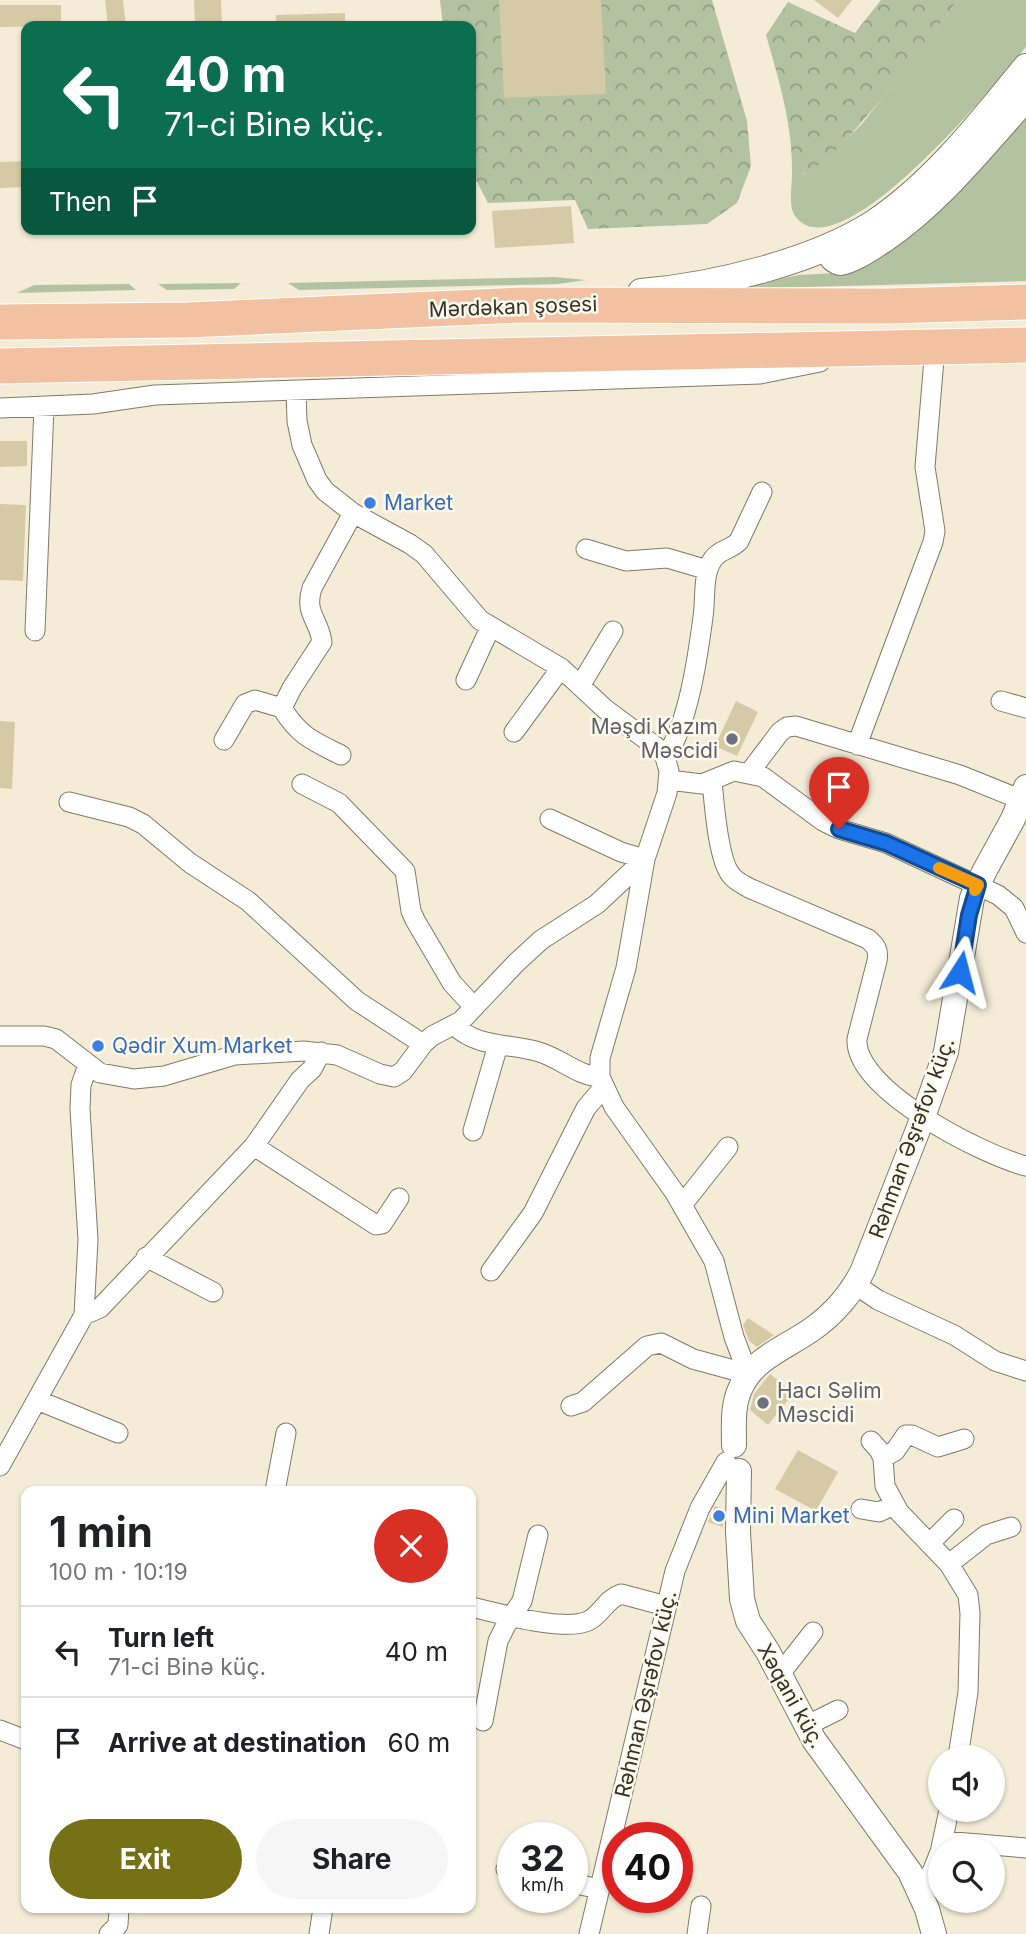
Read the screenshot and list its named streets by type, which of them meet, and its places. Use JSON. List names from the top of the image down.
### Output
{
  "streets": {
    "highway": ["Mərdəkan şosesi"],
    "street": ["Rəhman Əşrəfov küç.", "Xəqani küç."]
  },
  "crossings": [
    ["Rəhman Əşrəfov küç.", "Xəqani küç."]
  ],
  "places": [
    "Market",
    "Məşdi Kazım Məscidi",
    "Qədir Xum Market",
    "Hacı Səlim Məscidi",
    "Mini Market"
  ],
  "page": {
    "turn": ["40 m", "71-ci Binə küç."],
    "then": "Then",
    "heading": ["1 min", "100 m · 10:19"],
    "list": [
      {
        "name": "Turn left",
        "note": "71-ci Binə küç.",
        "value": "40 m"
      },
      {
        "name": "Arrive at destination",
        "value": "60 m"
      }
    ],
    "buttons": ["Exit", "Share"],
    "speed": "32 km/h",
    "limit": "40"
  }
}
